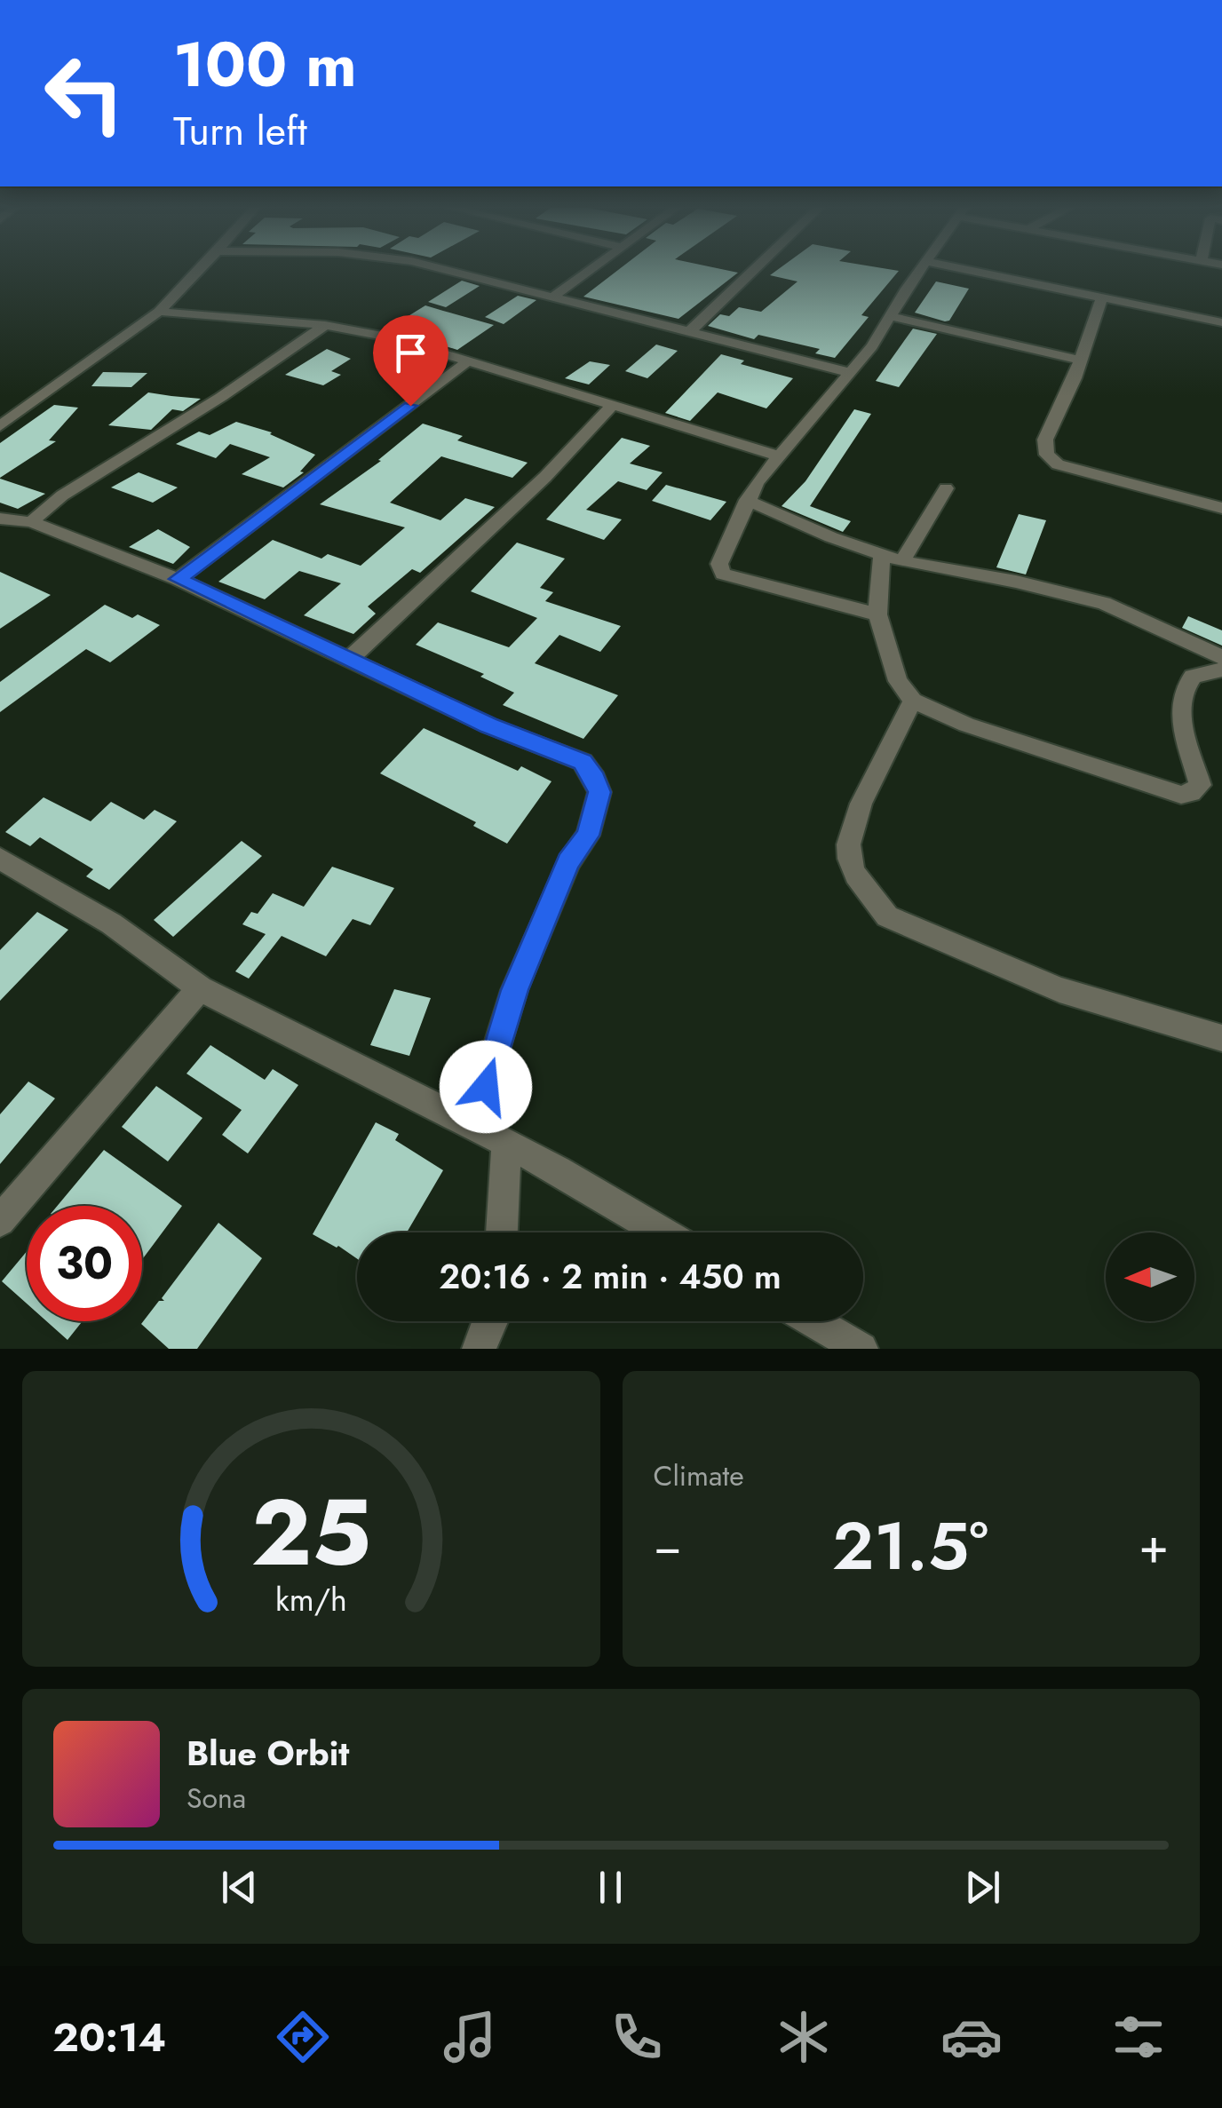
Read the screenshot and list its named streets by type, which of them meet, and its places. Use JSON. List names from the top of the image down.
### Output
{
  "north": "left",
  "page": {
    "turn": ["100 m", "Turn left"],
    "limit": "30",
    "trip": "20:16 · 2 min · 450 m",
    "tile": "Climate",
    "heat": ["−", "21.5°", "+"],
    "song": ["Blue Orbit", "Sona"],
    "tabs": "20:14",
    "gauge": ["25", "km/h"]
  }
}
